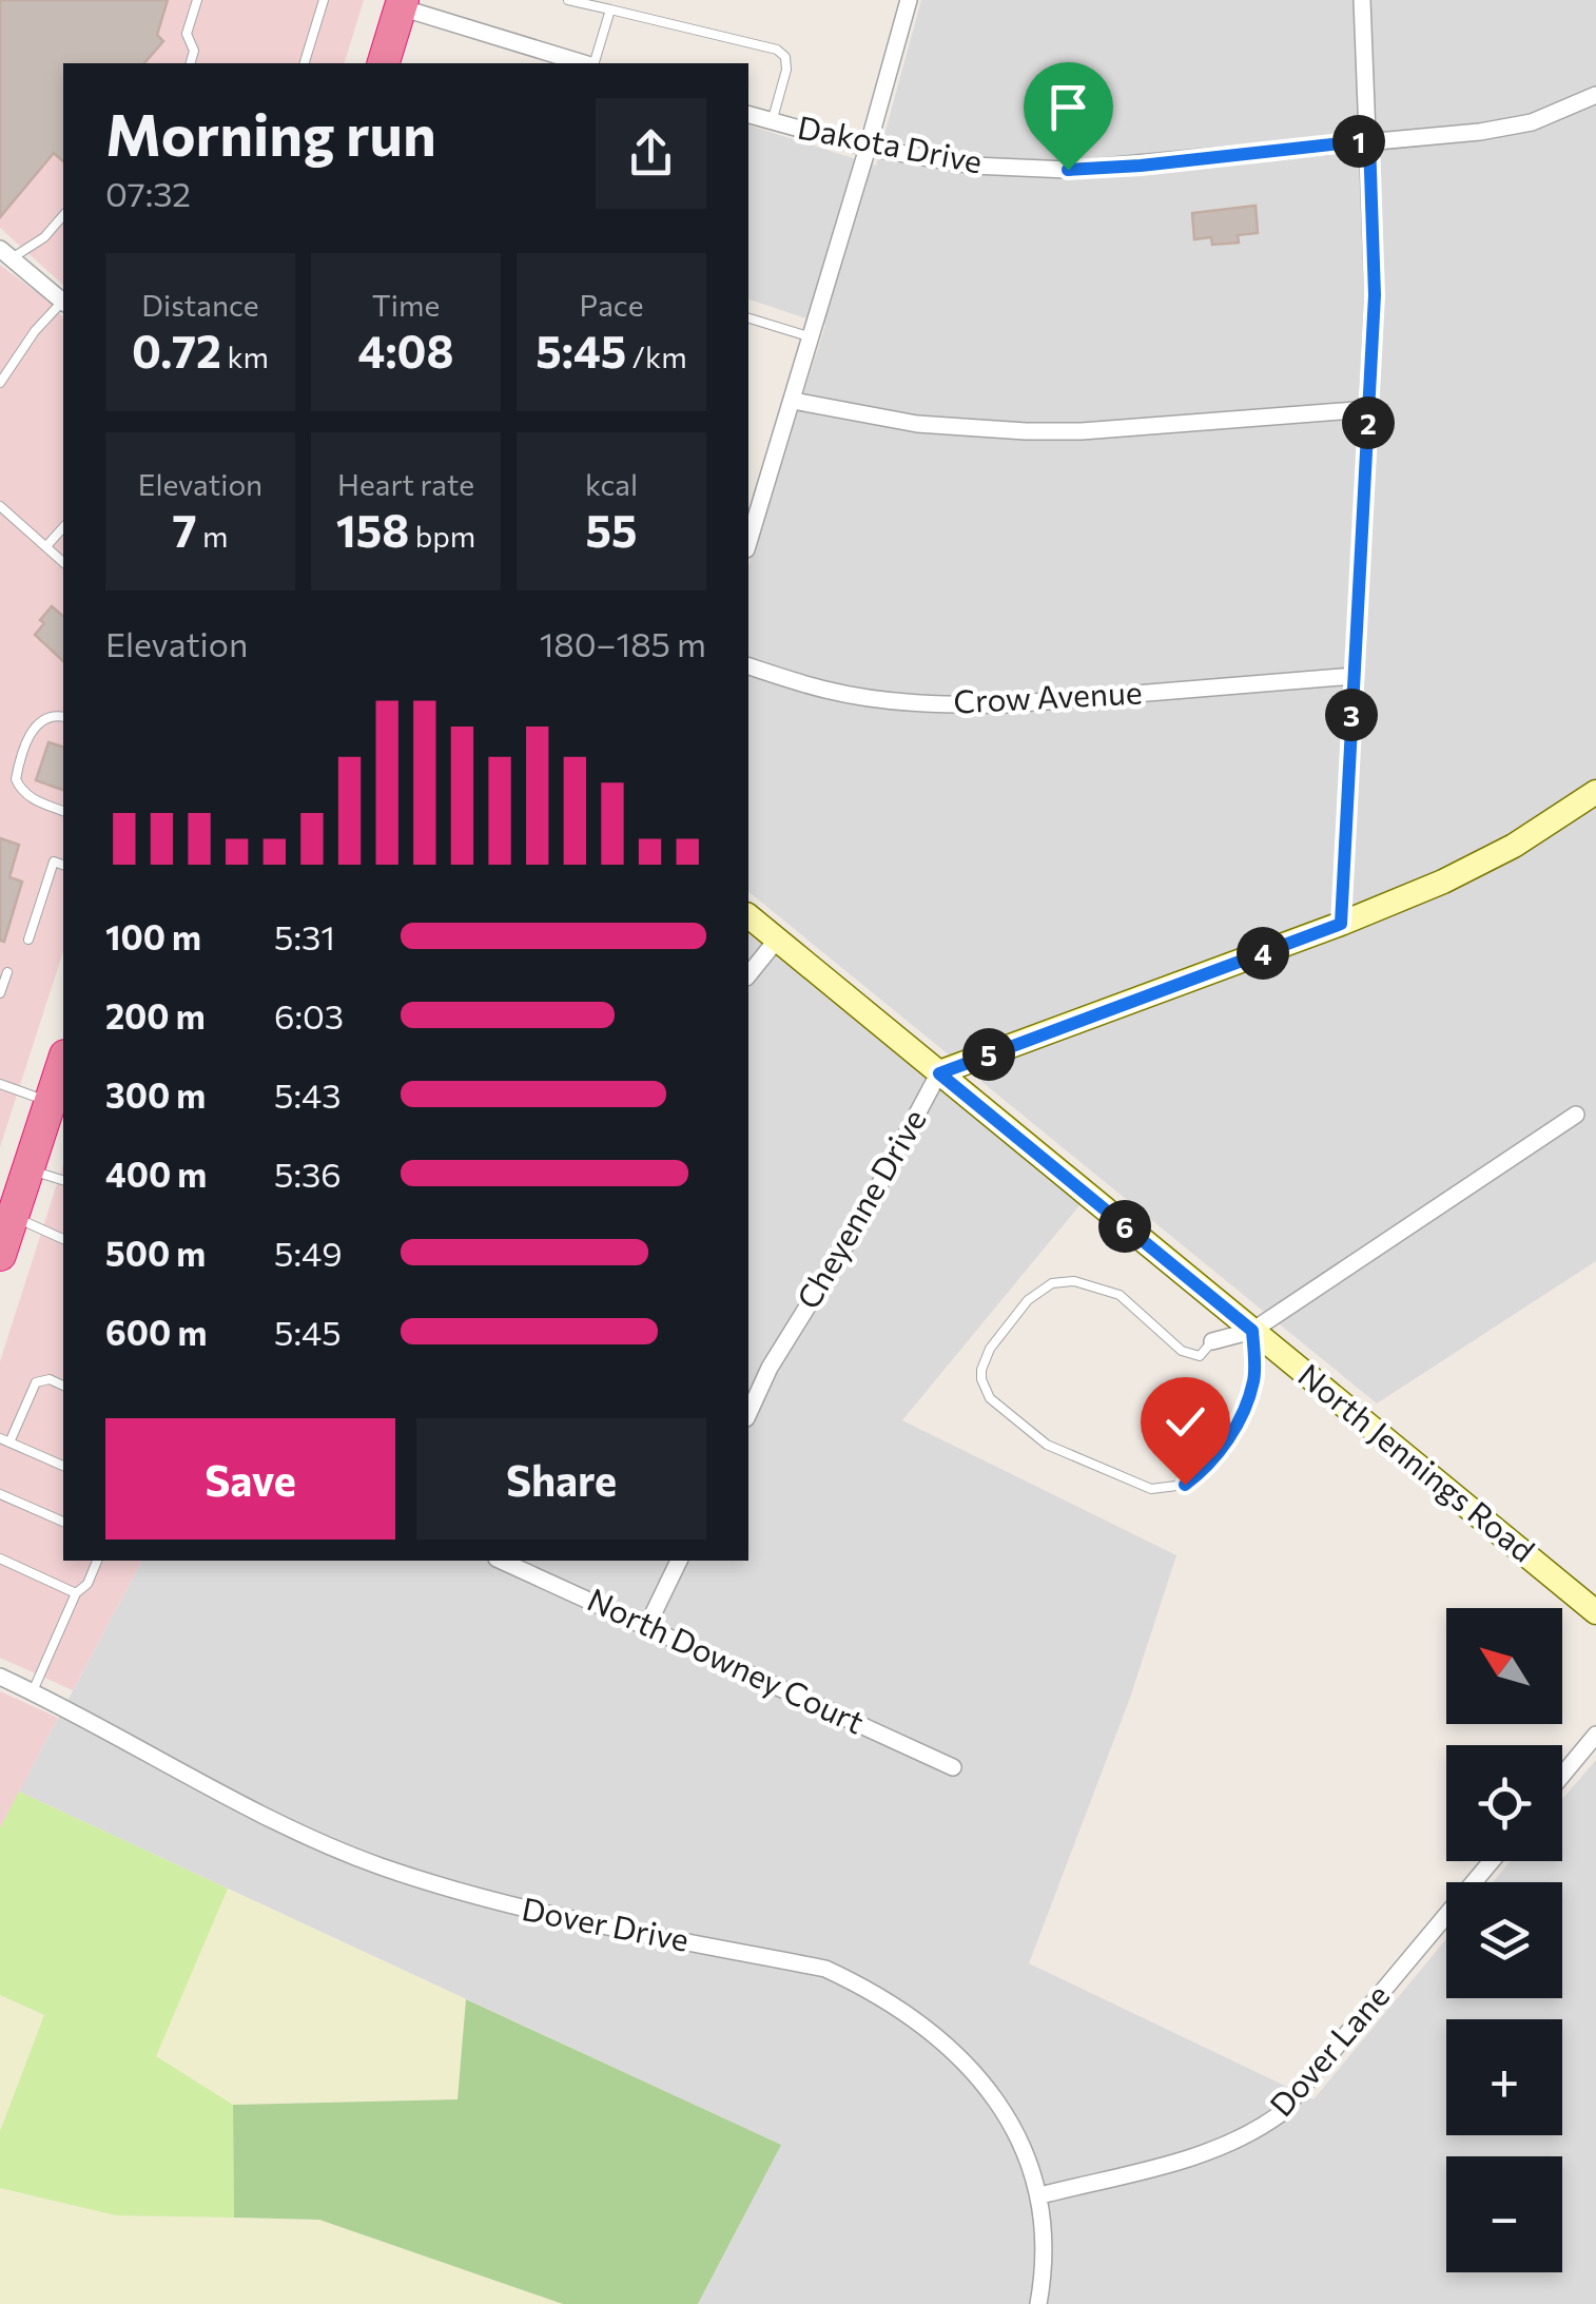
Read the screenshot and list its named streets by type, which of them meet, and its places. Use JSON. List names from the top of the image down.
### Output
{
  "streets": {
    "street": [
      "Dakota Drive",
      "Crow Avenue",
      "Cheyenne Drive",
      "North Jennings Road",
      "North Downey Court",
      "Dover Drive",
      "Dover Lane"
    ]
  },
  "crossings": [
    ["Cheyenne Drive", "North Jennings Road"],
    ["Dover Drive", "Dover Lane"]
  ],
  "north": "top left",
  "page": {
    "heading": ["Morning run", "07:32"],
    "pins": [
      "1",
      "2",
      "3",
      "4",
      "5",
      "6"
    ],
    "stats": [
      ["Distance", "0.72 km"],
      ["Time", "4:08"],
      ["Pace", "5:45 /km"],
      ["Elevation", "7 m"],
      ["Heart rate", "158 bpm"],
      ["kcal", "55"]
    ],
    "chart": ["Elevation", "180–185 m"],
    "list": [
      {
        "name": "100 m",
        "note": "5:31"
      },
      {
        "name": "200 m",
        "note": "6:03"
      },
      {
        "name": "300 m",
        "note": "5:43"
      },
      {
        "name": "400 m",
        "note": "5:36"
      },
      {
        "name": "500 m",
        "note": "5:49"
      },
      {
        "name": "600 m",
        "note": "5:45"
      }
    ],
    "buttons": ["Save", "Share"],
    "map_buttons": ["+", "−"]
  }
}
